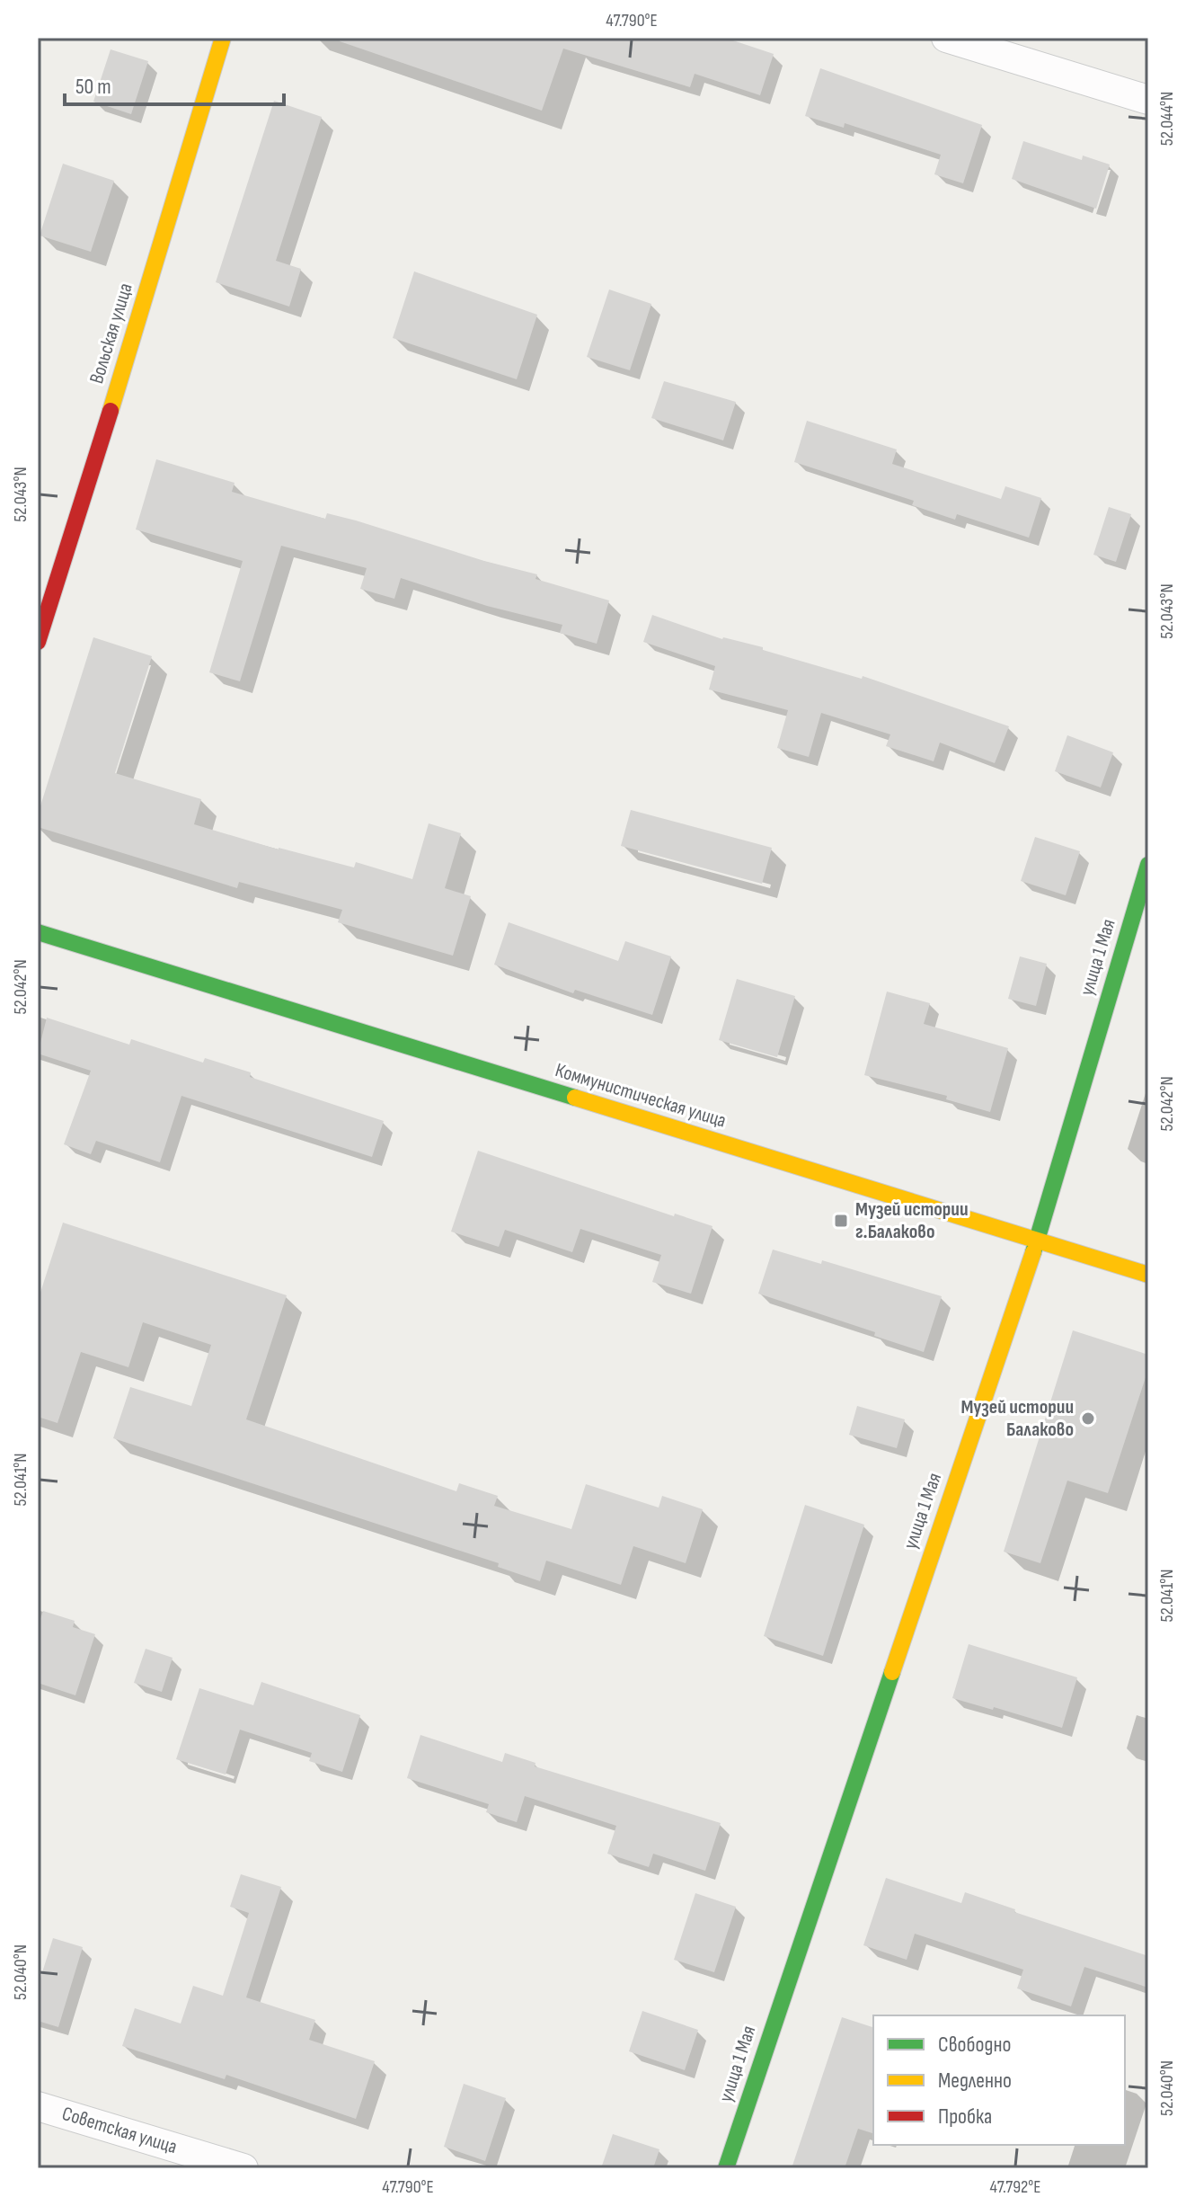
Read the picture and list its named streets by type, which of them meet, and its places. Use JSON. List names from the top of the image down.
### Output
{
  "streets": {
    "street": [
      "Вольская улица",
      "улица 1 Мая",
      "Коммунистическая улица",
      "Советская улица"
    ]
  },
  "crossings": [
    ["улица 1 Мая", "Коммунистическая улица"]
  ],
  "places": {
    "transit": ["Музей истории г.Балаково"],
    "other": ["Музей истории Балаково"]
  },
  "legend": ["Свободно", "Медленно", "Пробка"],
  "scale_bar": "50 m",
  "coordinates": [
    "47.790°E",
    "52.044°N",
    "52.043°N",
    "52.042°N",
    "52.041°N",
    "52.040°N",
    "47.792°E"
  ]
}
